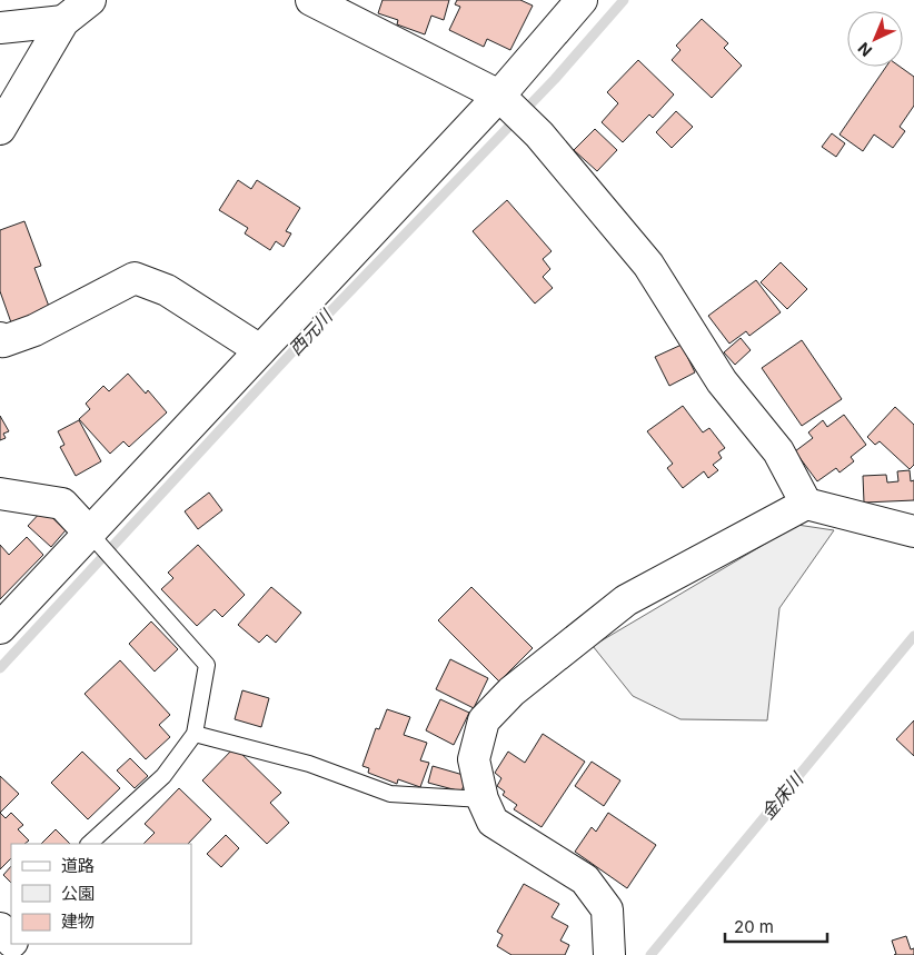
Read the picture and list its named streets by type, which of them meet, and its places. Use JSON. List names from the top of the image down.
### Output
{
  "water": ["西元川", "金床川"],
  "legend": ["道路", "公園", "建物"],
  "scale_bar": "20 m",
  "north": "bottom left"
}
